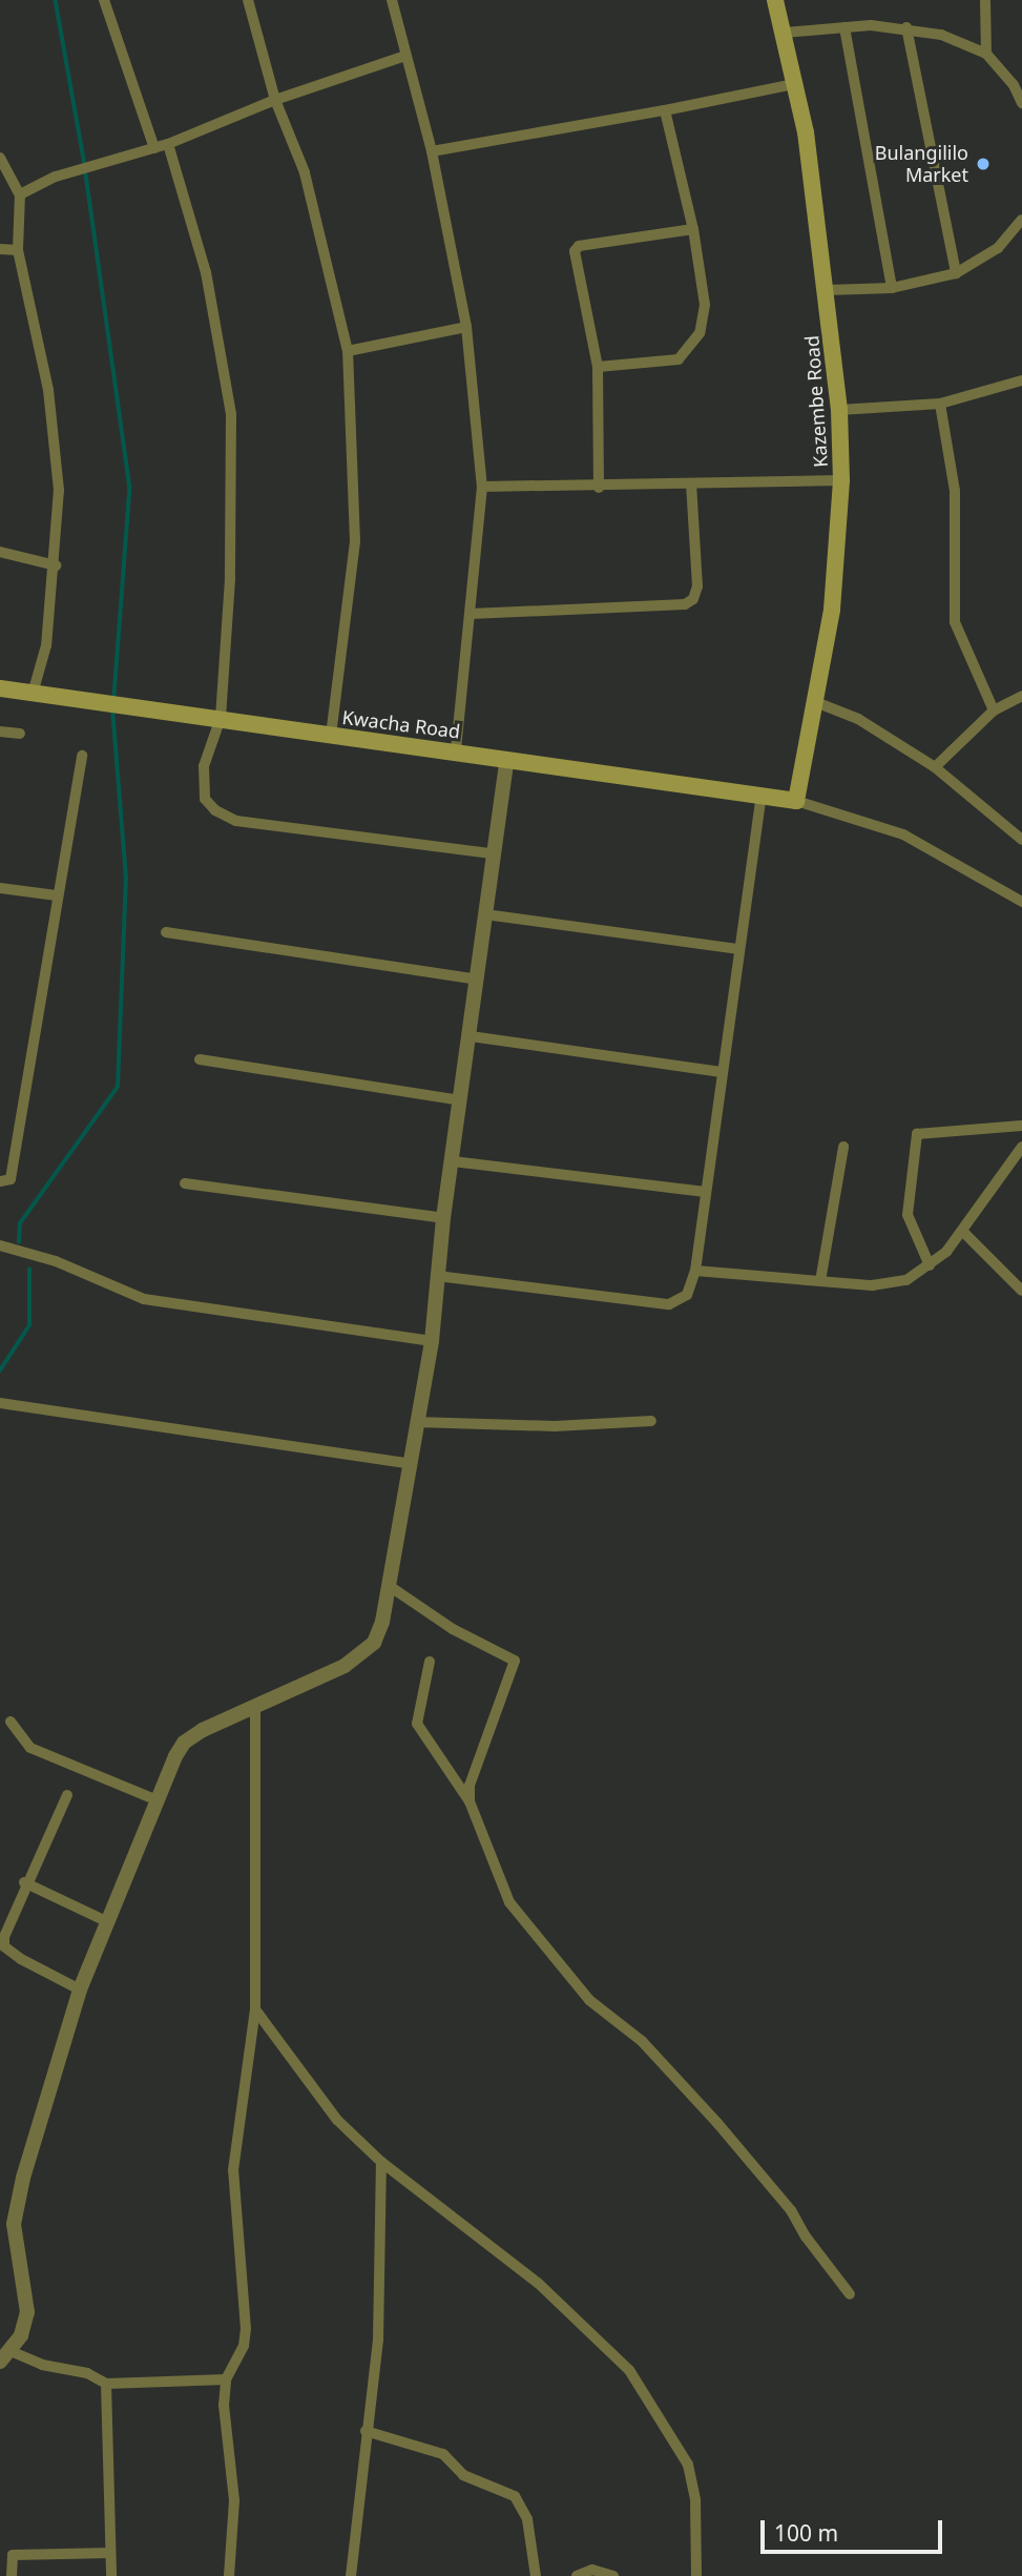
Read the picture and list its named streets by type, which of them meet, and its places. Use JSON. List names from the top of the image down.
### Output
{
  "streets": {
    "main road": ["Kazembe Road", "Kwacha Road"]
  },
  "crossings": [
    ["Kazembe Road", "Kwacha Road"]
  ],
  "places": ["Bulangililo Market"],
  "scale_bar": "100 m"
}
